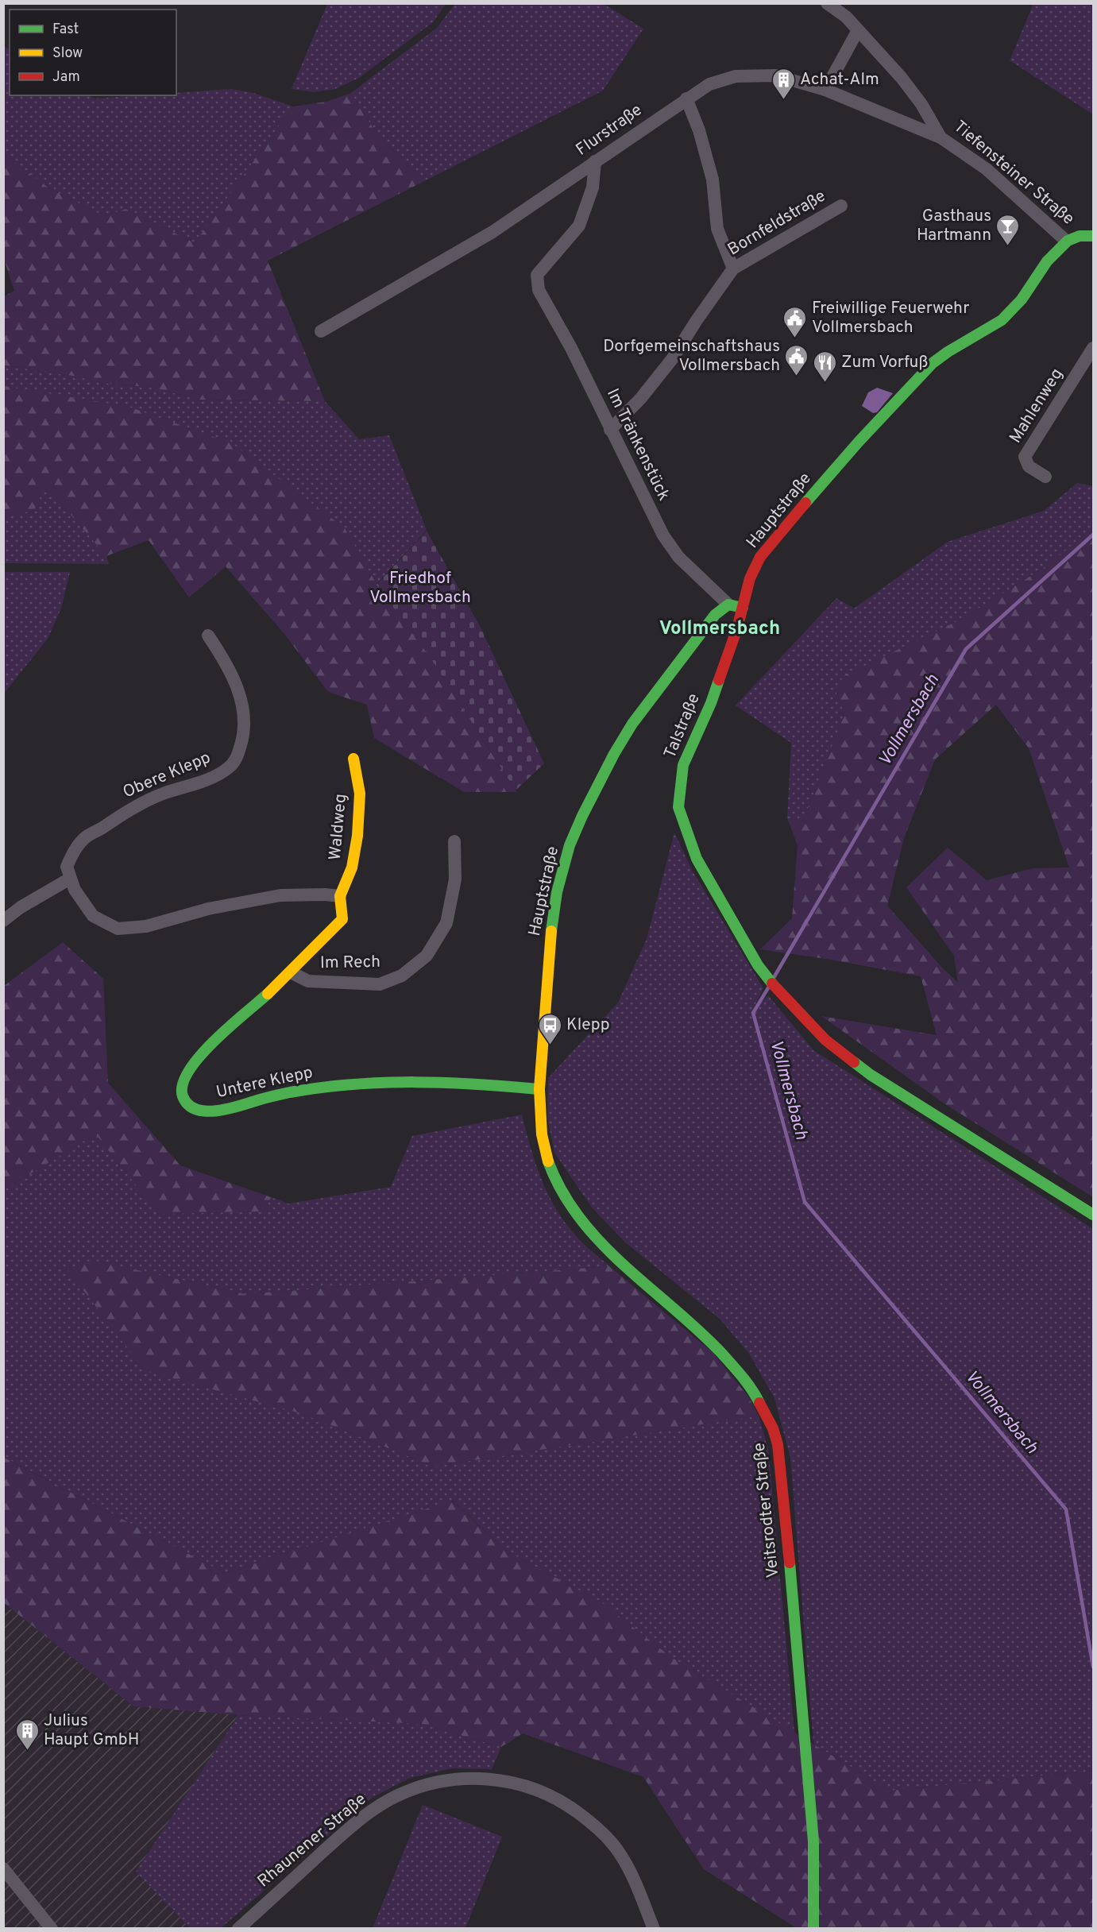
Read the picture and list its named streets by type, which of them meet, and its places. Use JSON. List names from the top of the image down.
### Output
{
  "streets": {
    "street": [
      "Flurstraße",
      "Tiefensteiner Straße",
      "Bornfeldstraße",
      "Mahlenweg",
      "Im Tränkenstück",
      "Hauptstraße",
      "Talstraße",
      "Obere Klepp",
      "Waldweg",
      "Im Rech",
      "Untere Klepp",
      "Veitsrodter Straße",
      "Rhaunener Straße"
    ]
  },
  "crossings": [
    ["Flurstraße", "Tiefensteiner Straße"],
    ["Flurstraße", "Im Tränkenstück"],
    ["Tiefensteiner Straße", "Hauptstraße"],
    ["Bornfeldstraße", "Im Tränkenstück"],
    ["Im Tränkenstück", "Hauptstraße"],
    ["Hauptstraße", "Talstraße"],
    ["Hauptstraße", "Untere Klepp"],
    ["Hauptstraße", "Veitsrodter Straße"],
    ["Waldweg", "Untere Klepp"],
    ["Im Rech", "Untere Klepp"],
    ["Untere Klepp", "Veitsrodter Straße"]
  ],
  "districts": ["Vollmersbach"],
  "water": ["Vollmersbach"],
  "parks": ["Friedhof Vollmersbach"],
  "places": {
    "building": ["Achat-Alm", "Julius Haupt GmbH"],
    "bar": ["Gasthaus Hartmann"],
    "public building": ["Freiwillige Feuerwehr Vollmersbach", "Dorfgemeinschaftshaus Vollmersbach"],
    "restaurant": ["Zum Vorfuß"],
    "bus stop": ["Klepp"]
  },
  "legend": ["Fast", "Slow", "Jam"]
}
